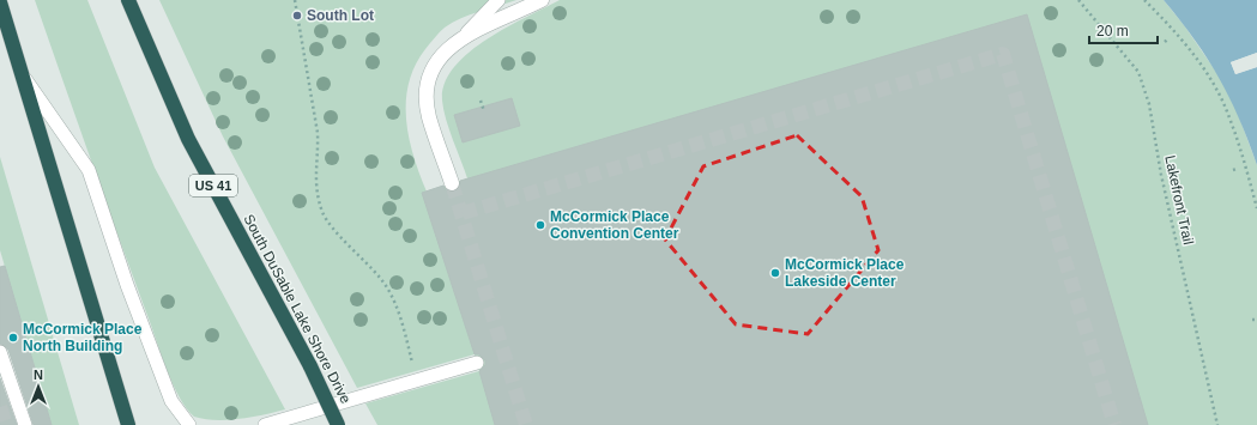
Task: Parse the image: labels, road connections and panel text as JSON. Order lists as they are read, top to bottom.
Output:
{
  "streets": {
    "highway": ["US 41", "South DuSable Lake Shore Drive"],
    "path": ["Lakefront Trail"]
  },
  "places": [
    "South Lot",
    "McCormick Place Convention Center",
    "McCormick Place Lakeside Center",
    "McCormick Place North Building"
  ],
  "scale_bar": "20 m",
  "north": "top"
}
